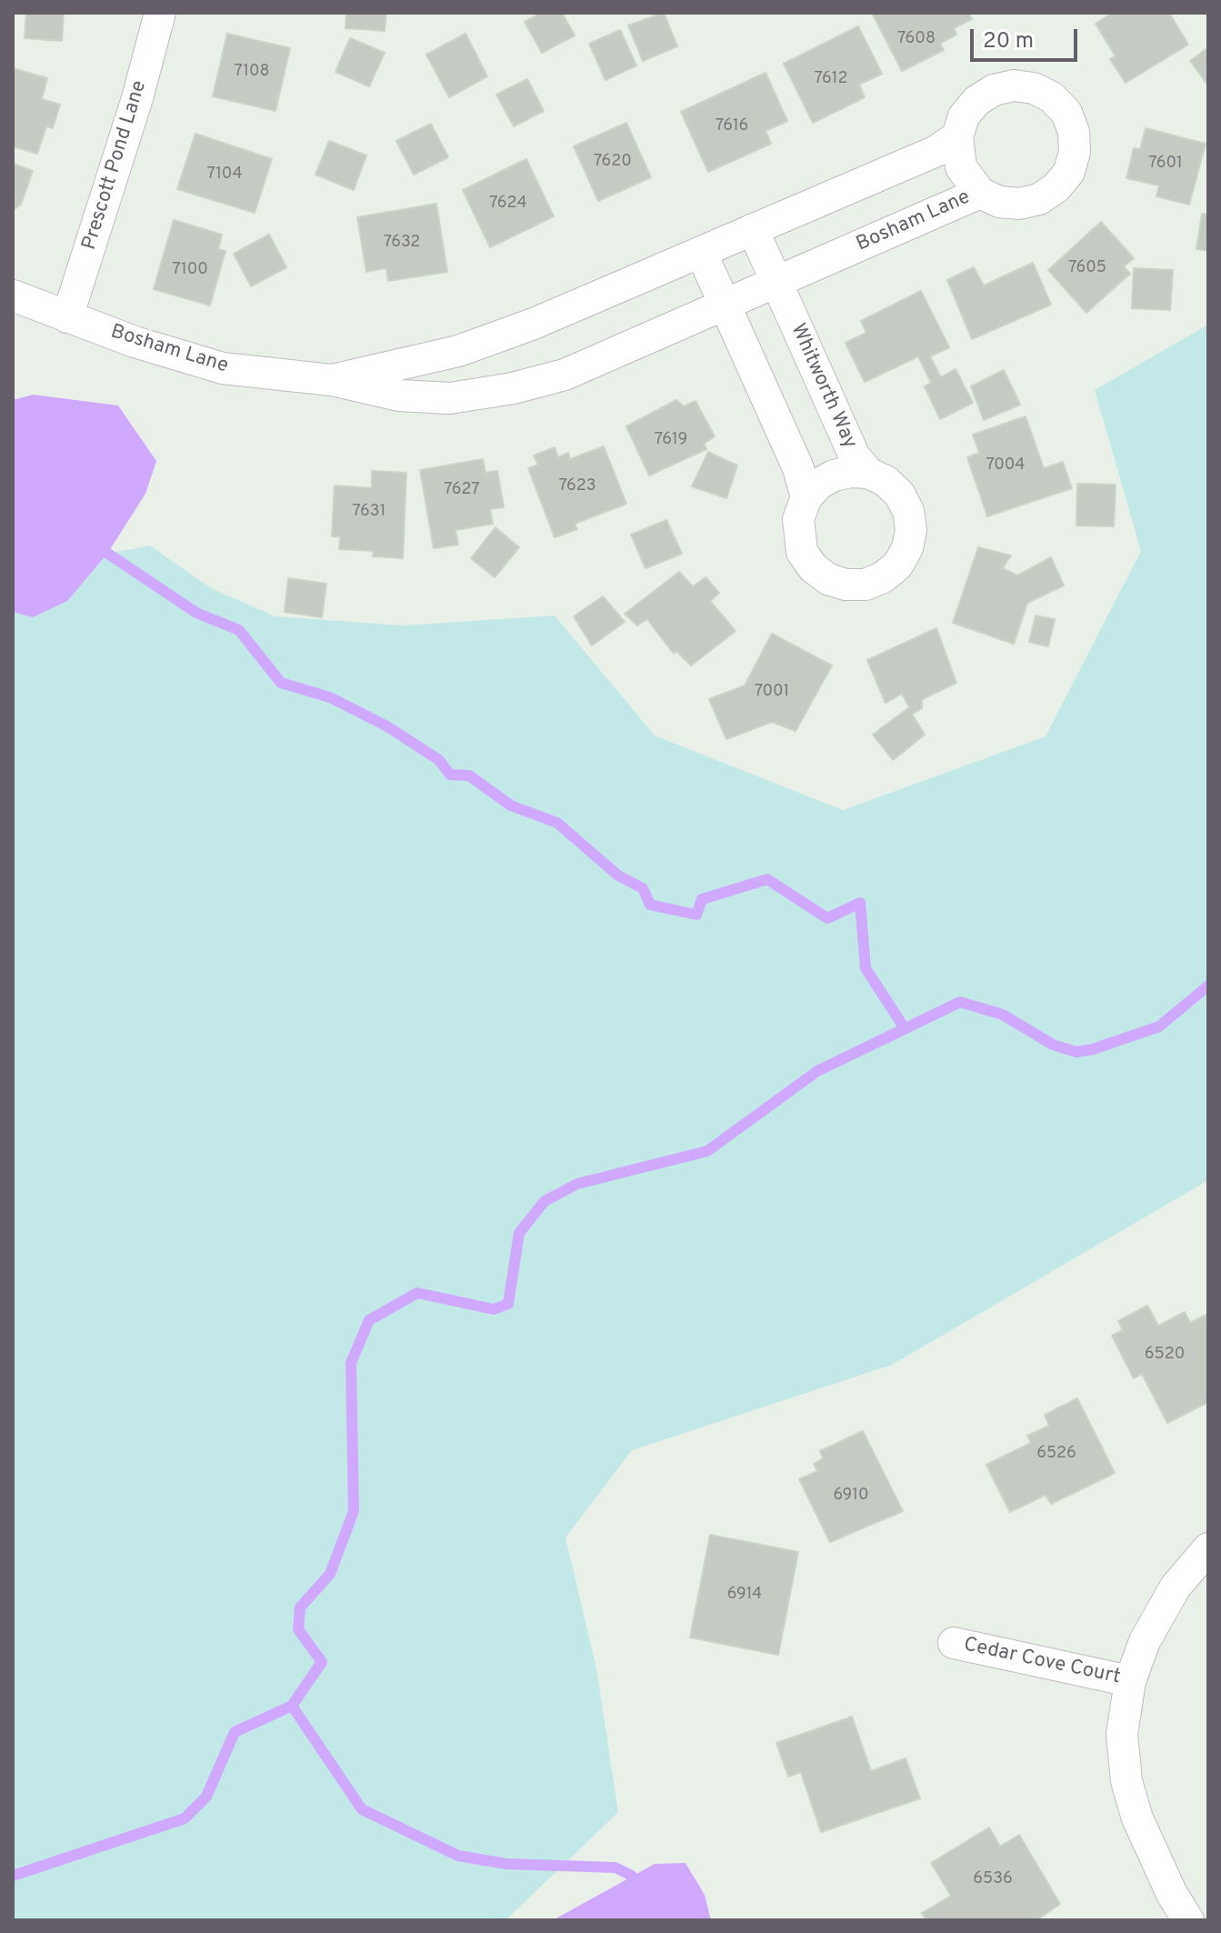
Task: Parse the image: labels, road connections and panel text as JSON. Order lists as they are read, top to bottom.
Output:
{
  "streets": {
    "street": [
      "Prescott Pond Lane",
      "Bosham Lane",
      "Whitworth Way",
      "Cedar Cove Court"
    ]
  },
  "crossings": [
    ["Prescott Pond Lane", "Bosham Lane"],
    ["Bosham Lane", "Whitworth Way"]
  ],
  "house_numbers": [
    "7608",
    "7108",
    "7612",
    "7616",
    "7620",
    "7601",
    "7104",
    "7624",
    "7632",
    "7605",
    "7100",
    "7619",
    "7004",
    "7623",
    "7627",
    "7631",
    "7001",
    "6520",
    "6526",
    "6910",
    "6914",
    "6536"
  ],
  "scale_bar": "20 m"
}
